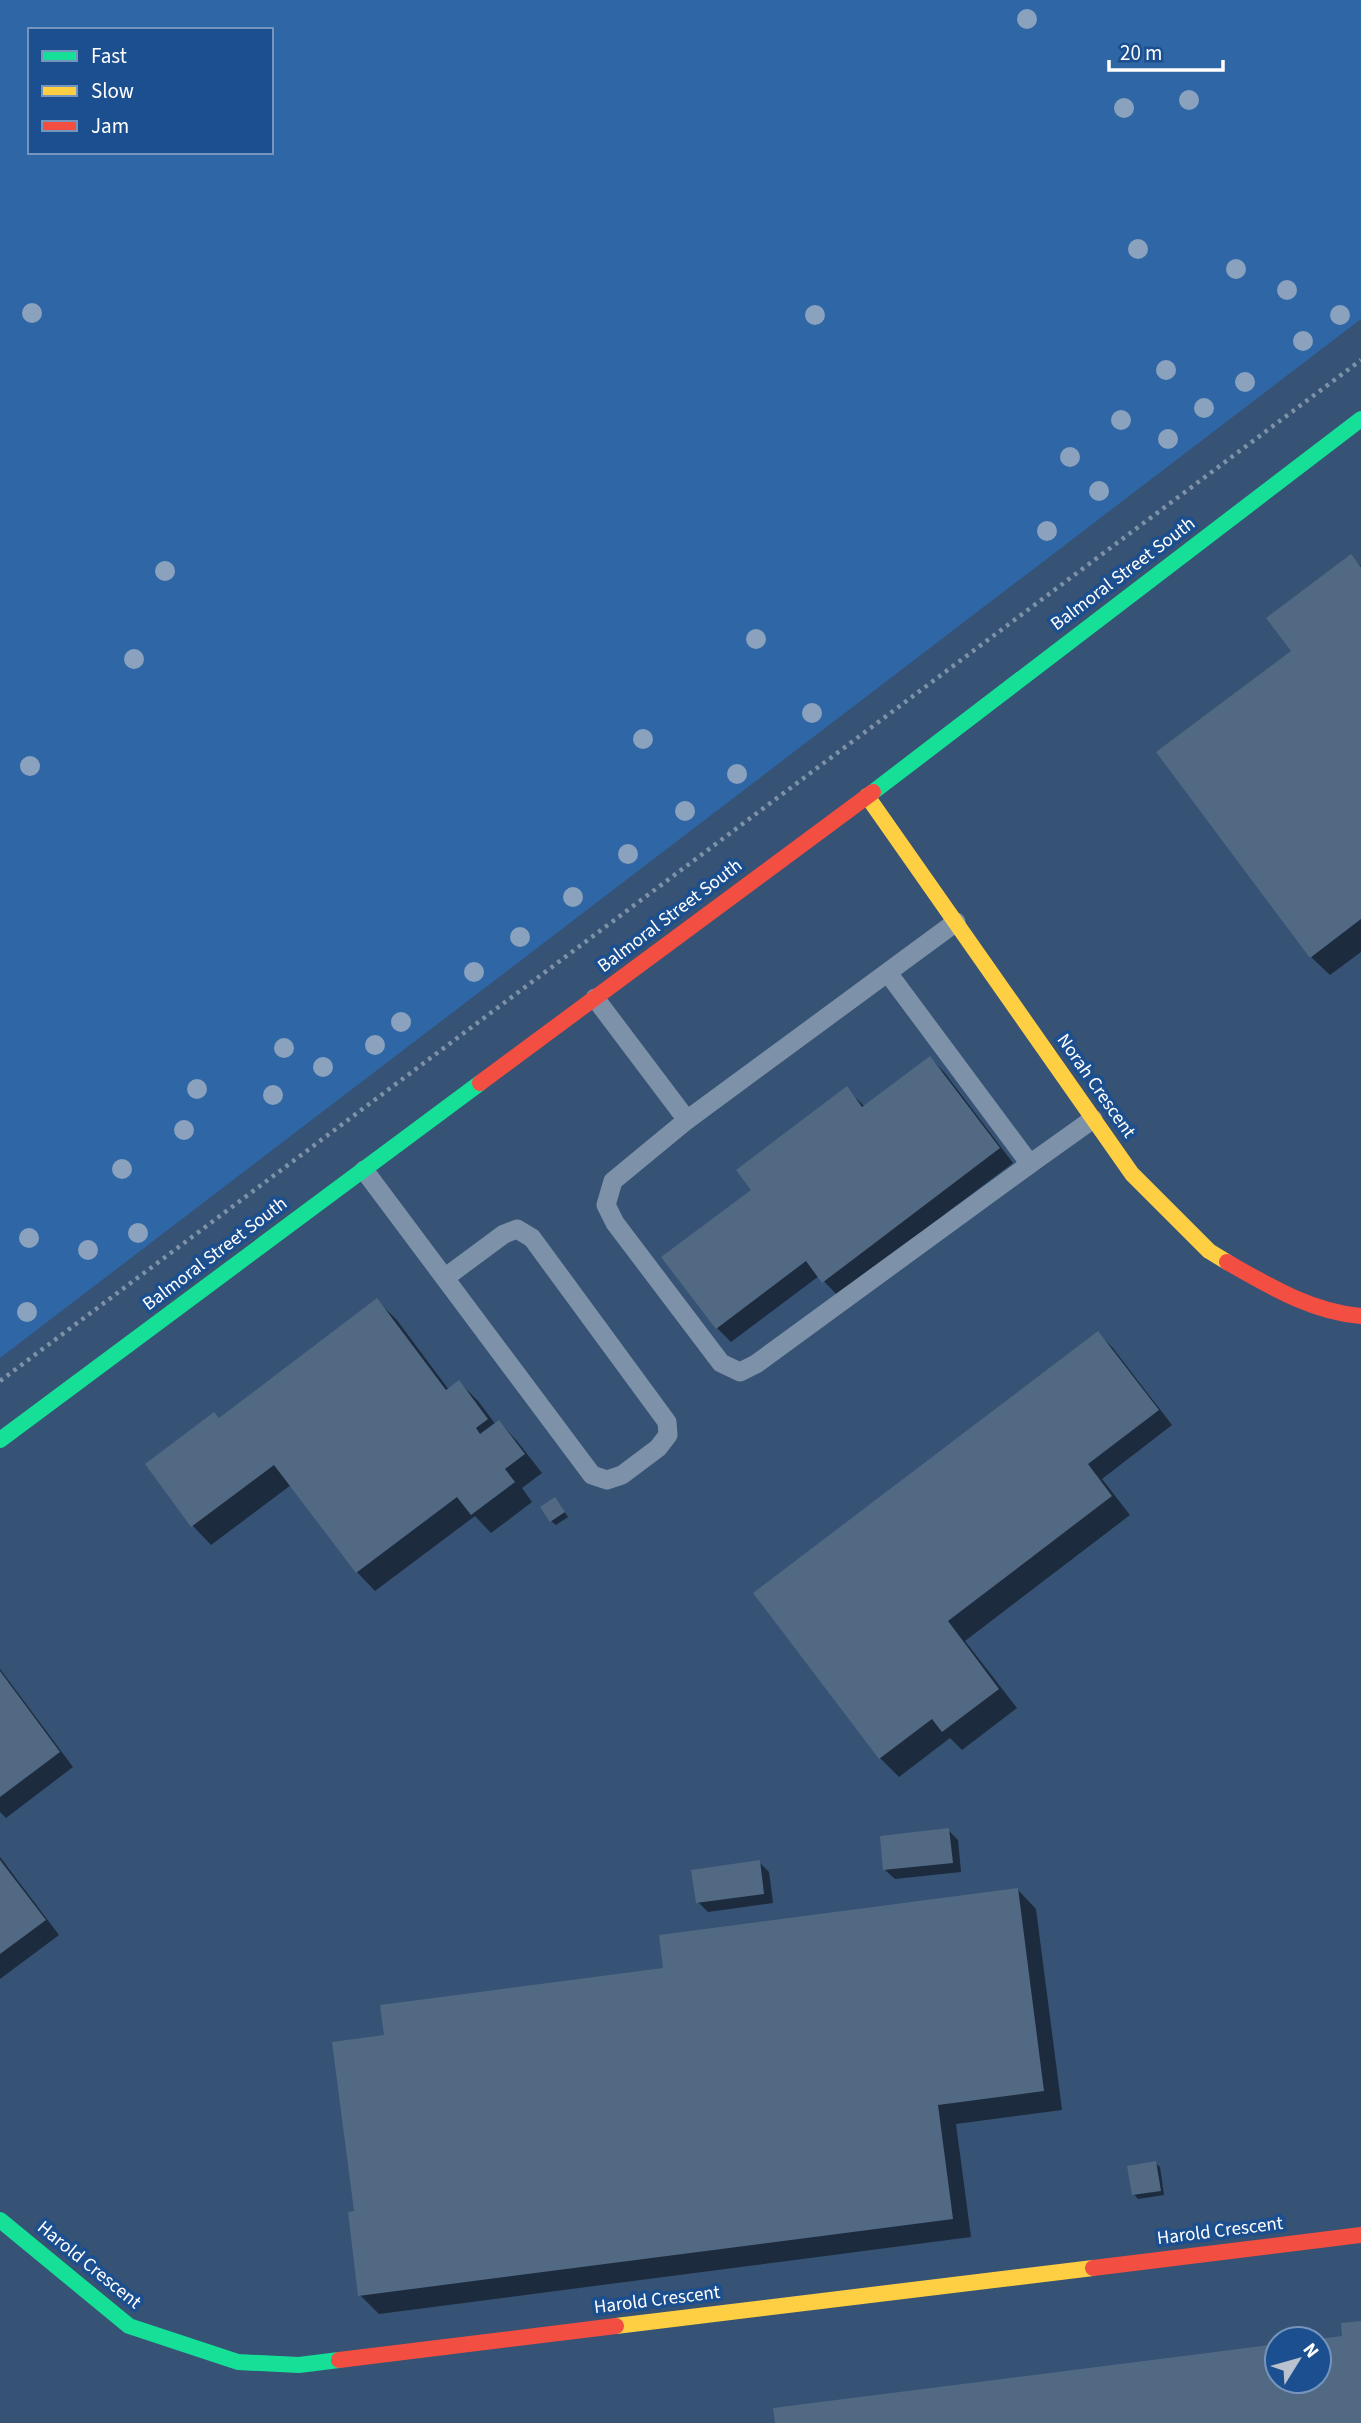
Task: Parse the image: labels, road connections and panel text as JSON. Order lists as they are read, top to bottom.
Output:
{
  "streets": {
    "street": ["Balmoral Street South", "Norah Crescent", "Harold Crescent"]
  },
  "crossings": [
    ["Balmoral Street South", "Norah Crescent"]
  ],
  "legend": ["Fast", "Slow", "Jam"],
  "scale_bar": "20 m",
  "north": "top right"
}
